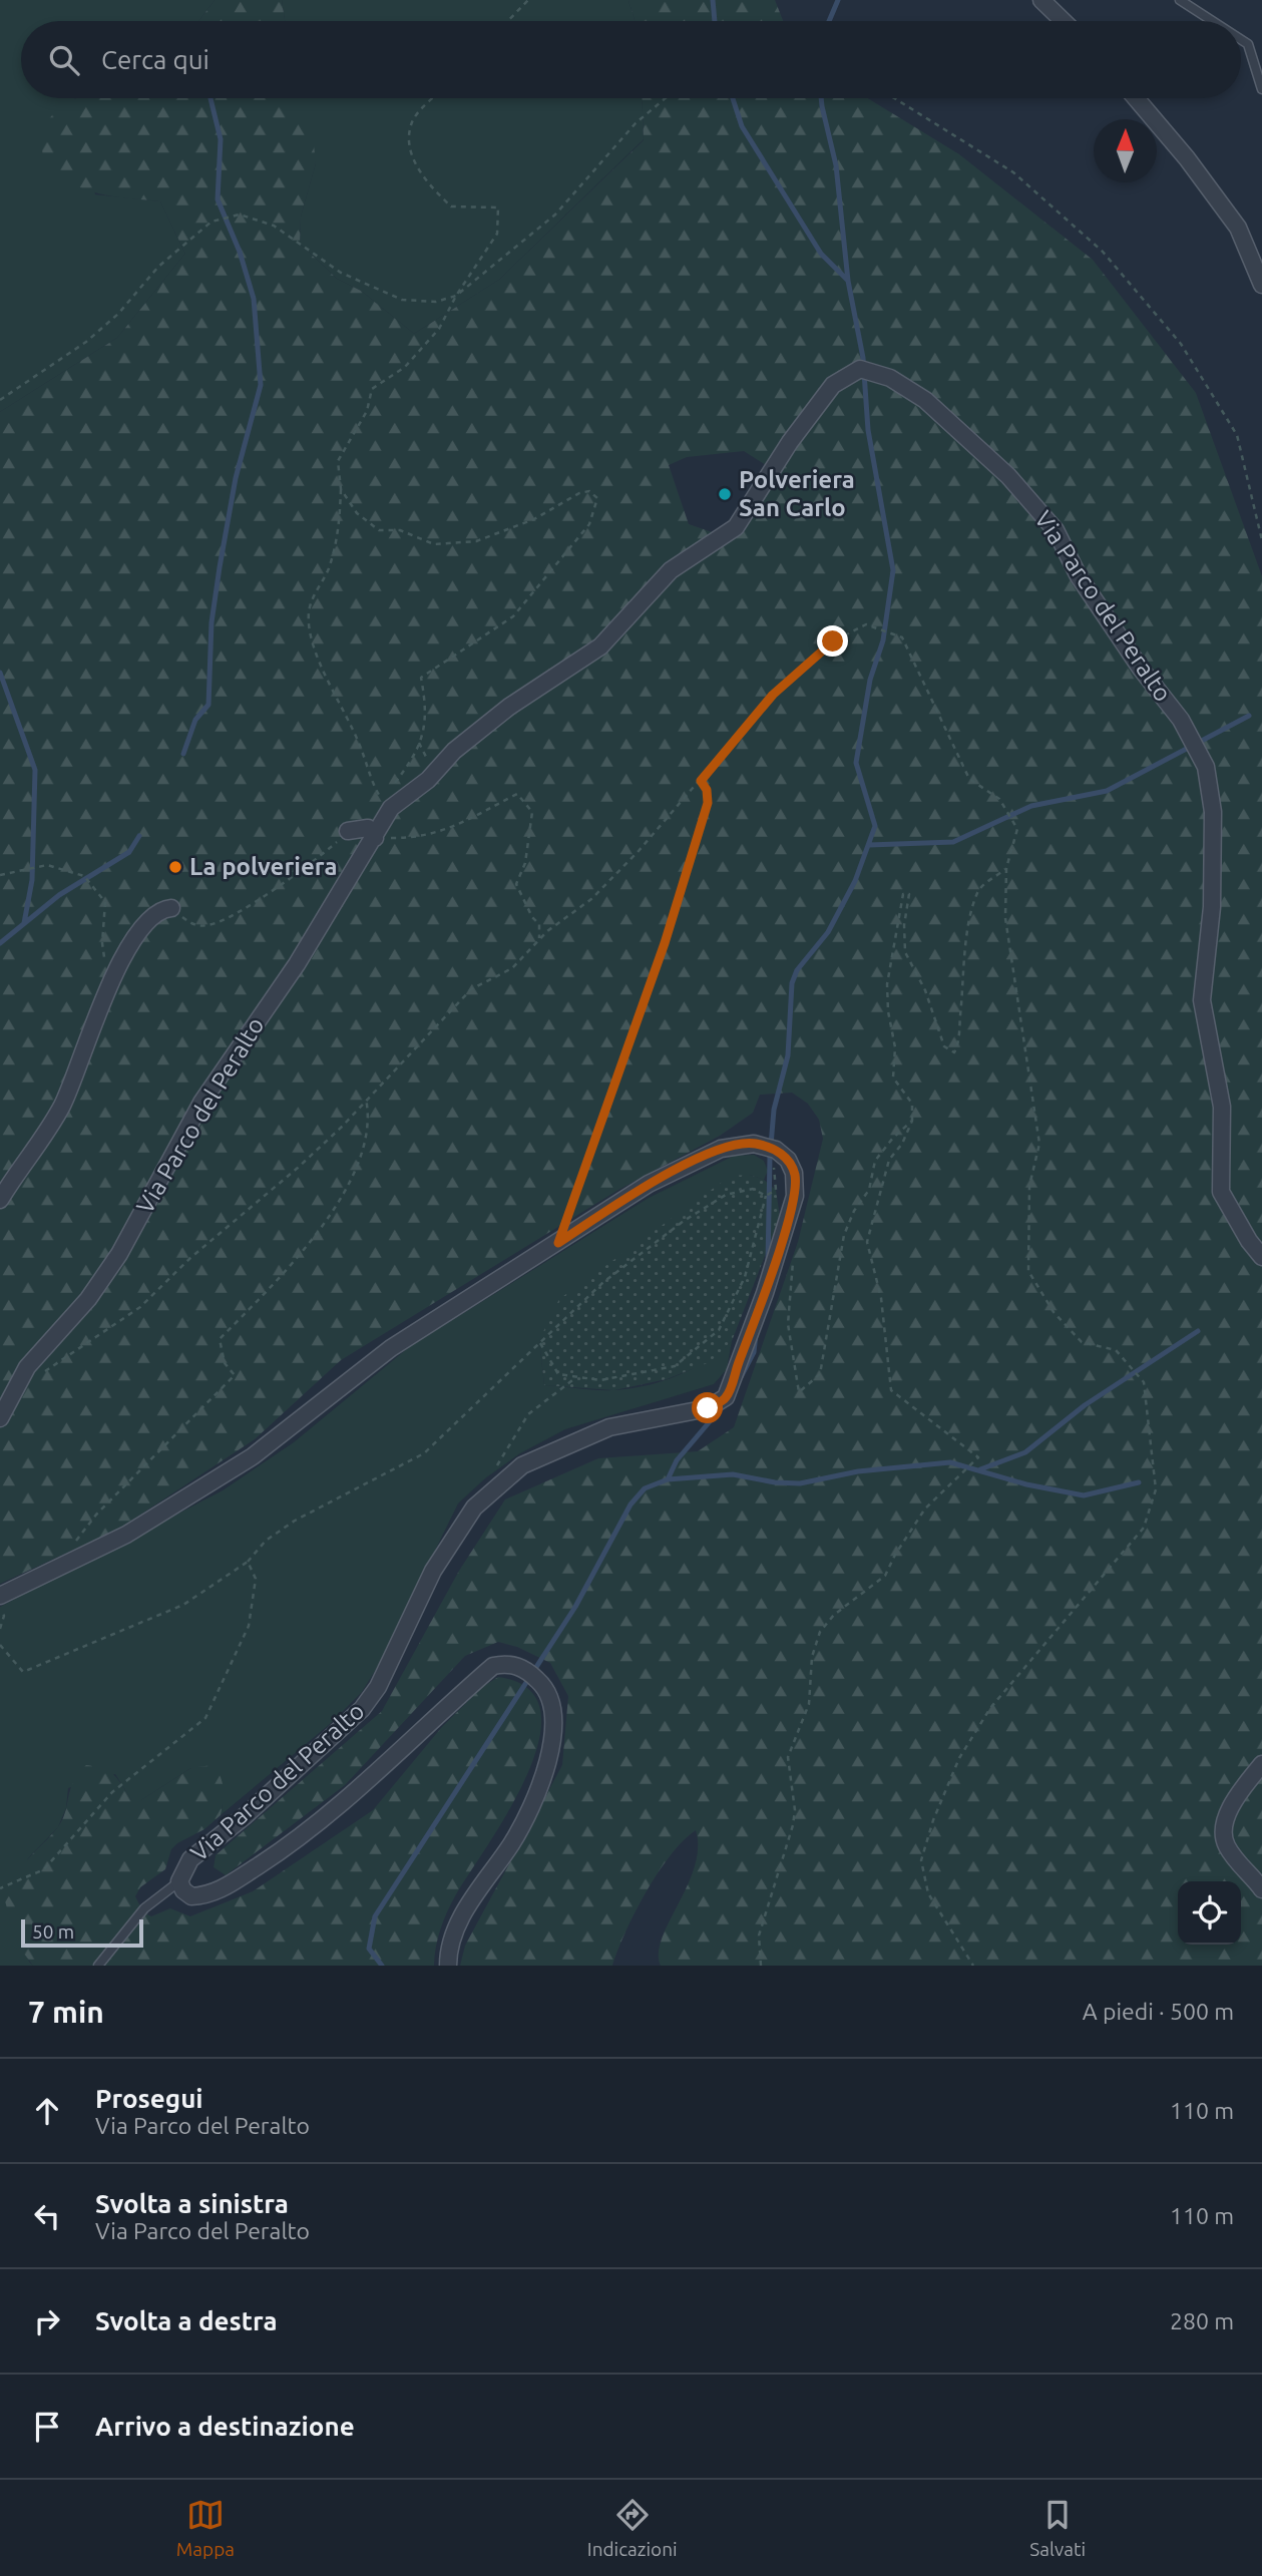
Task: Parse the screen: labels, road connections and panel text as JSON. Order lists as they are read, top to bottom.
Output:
{
  "streets": {
    "street": ["Via Parco del Peralto"]
  },
  "places": ["Polveriera San Carlo", "La polveriera"],
  "scale_bar": "50 m",
  "north": "top",
  "page": {
    "search": "Cerca qui",
    "scale": "50 m",
    "heading": ["7 min", "A piedi · 500 m"],
    "list": [
      ["Prosegui", "Via Parco del Peralto", "110 m"],
      ["Svolta a sinistra", "Via Parco del Peralto", "110 m"],
      ["Svolta a destra", "280 m"],
      "Arrivo a destinazione"
    ],
    "nav": ["Mappa", "Indicazioni", "Salvati"]
  }
}
